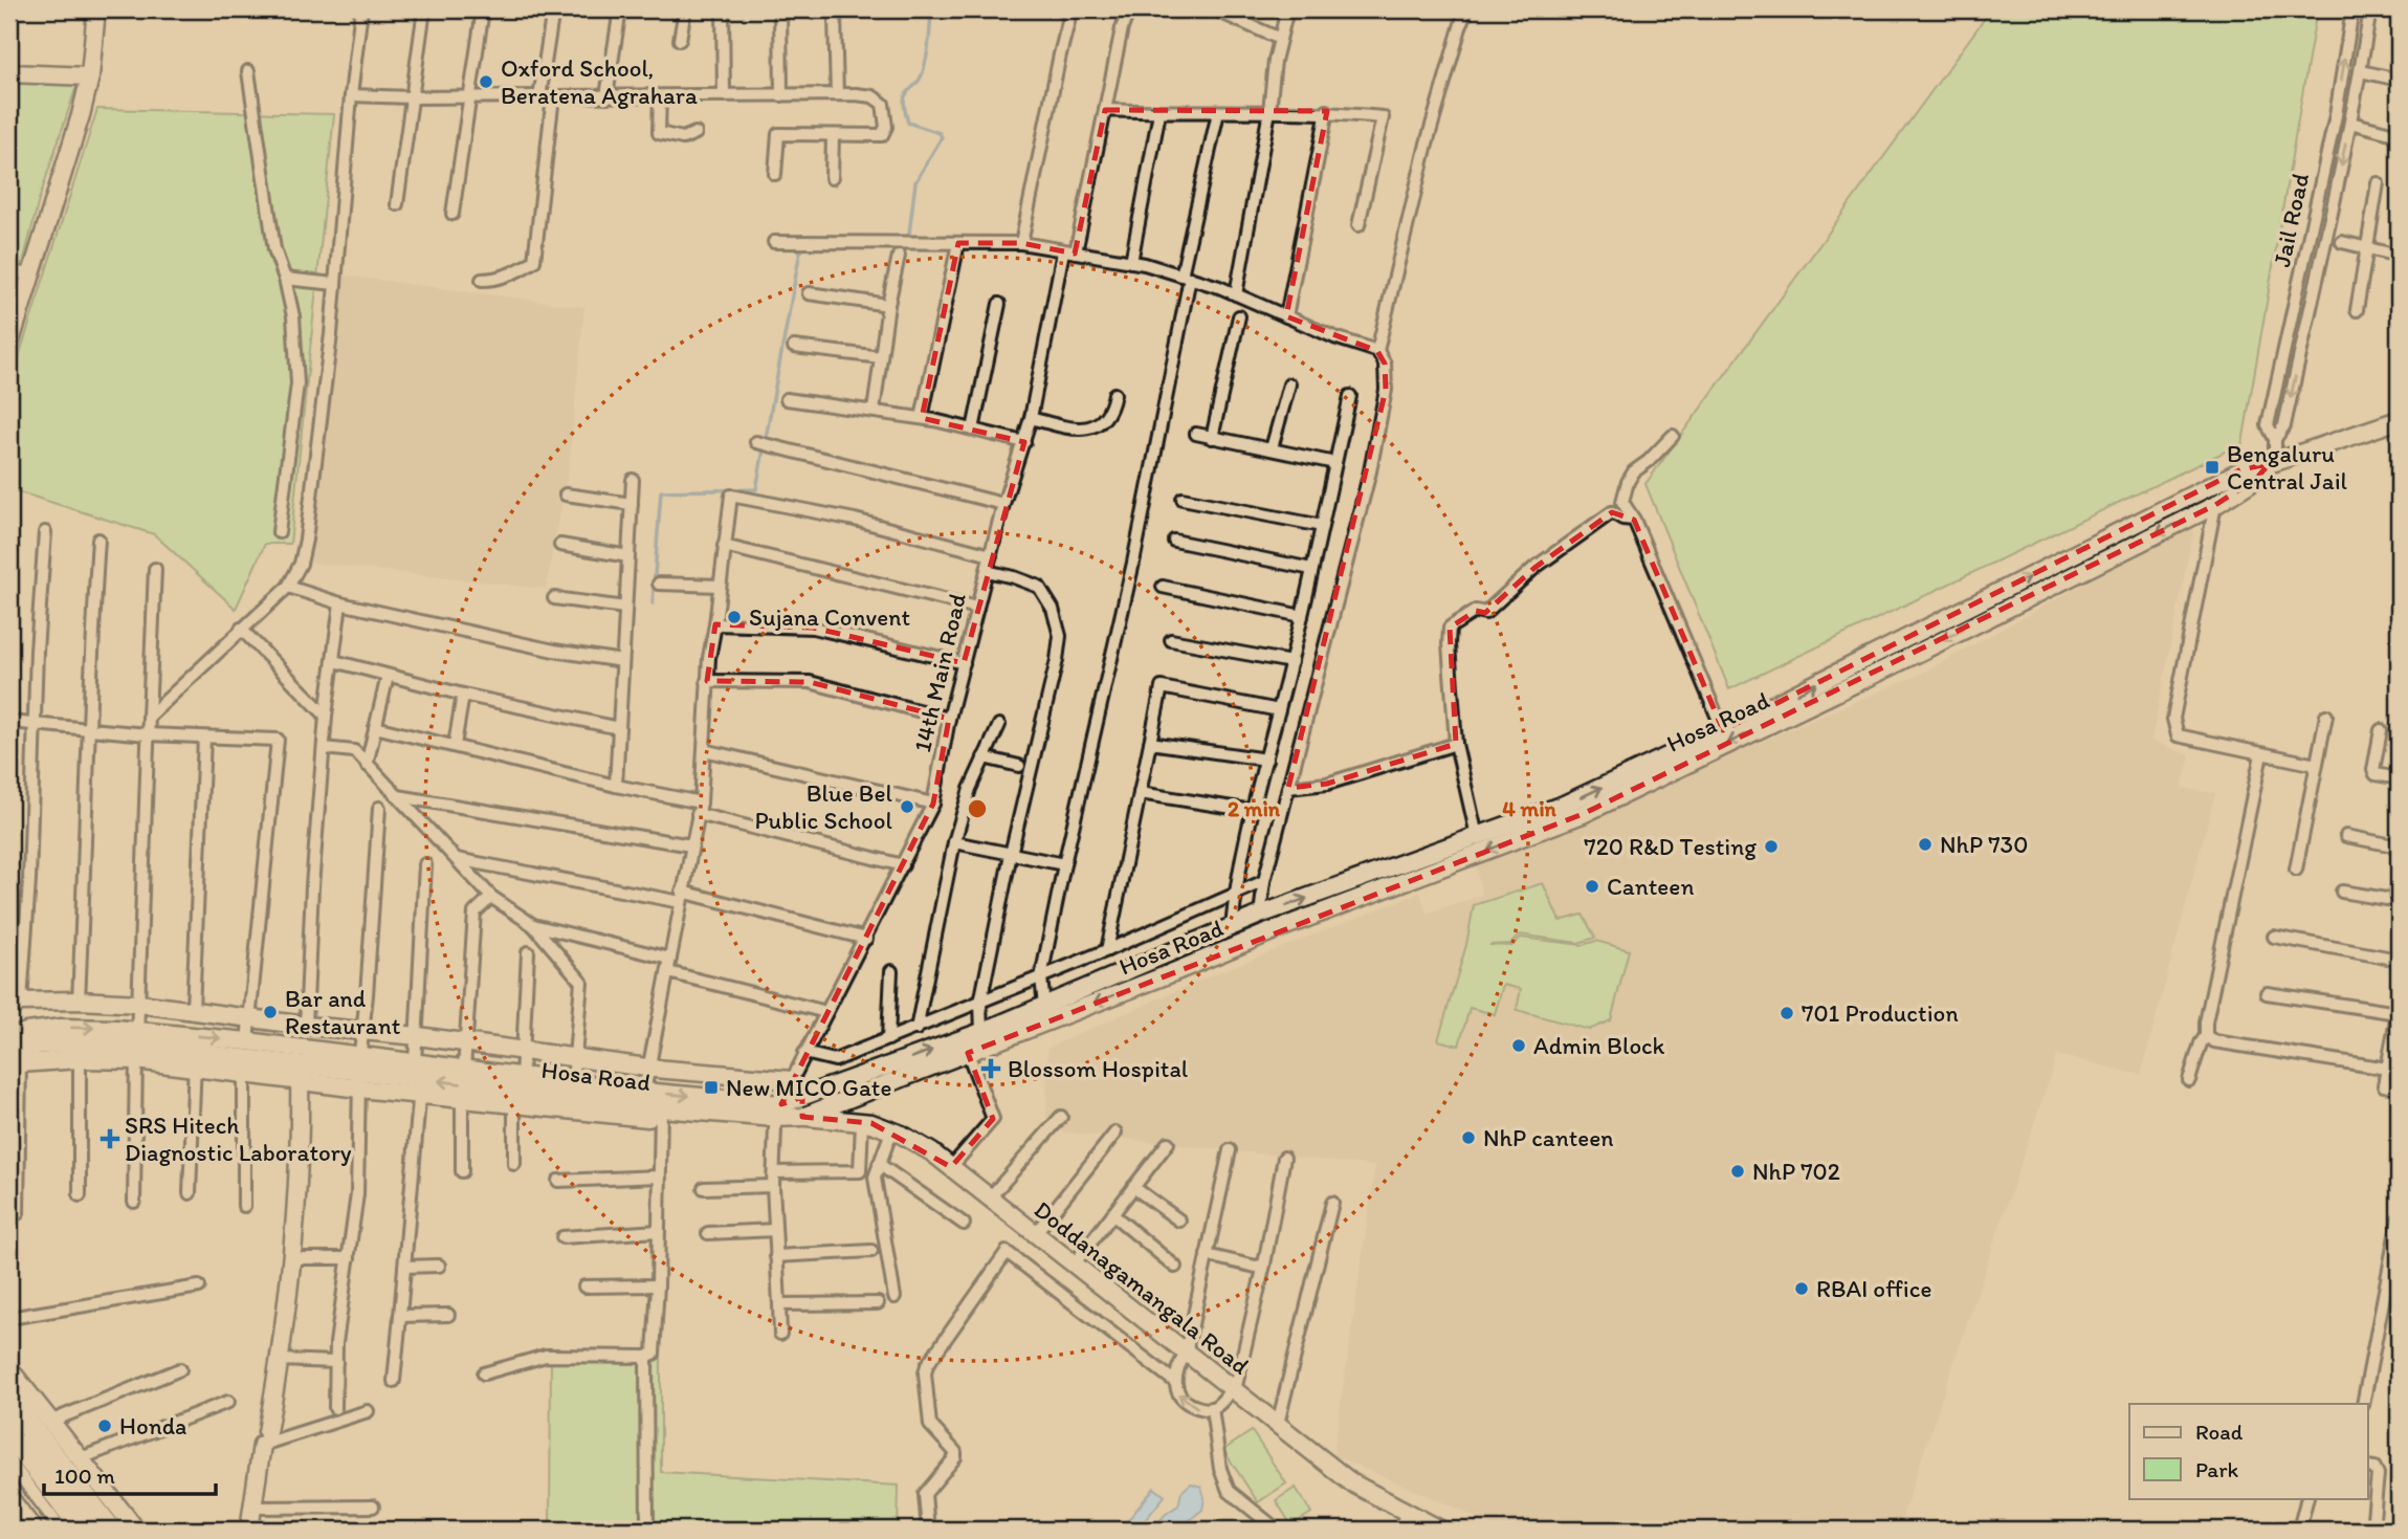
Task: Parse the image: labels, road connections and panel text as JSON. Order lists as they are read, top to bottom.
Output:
{
  "streets": {
    "main road": ["Hosa Road", "Doddanagamangala Road"],
    "street": ["Jail Road", "14th Main Road"]
  },
  "crossings": [
    ["Jail Road", "Hosa Road"],
    ["Hosa Road", "Doddanagamangala Road"]
  ],
  "places": {
    "other": [
      "Oxford School, Beratena Agrahara",
      "Sujana Convent",
      "Blue Bel Public School",
      "NhP 730",
      "720 R&D Testing",
      "Canteen",
      "Bar and Restaurant",
      "701 Production",
      "Admin Block",
      "NhP canteen",
      "NhP 702",
      "RBAI office",
      "Honda"
    ],
    "transit": ["Bengaluru Central Jail", "New MICO Gate"],
    "health": ["Blossom Hospital", "SRS Hitech Diagnostic Laboratory"]
  },
  "legend": ["Road", "Park"],
  "scale_bar": "100 m",
  "rings": ["2 min", "4 min"]
}
